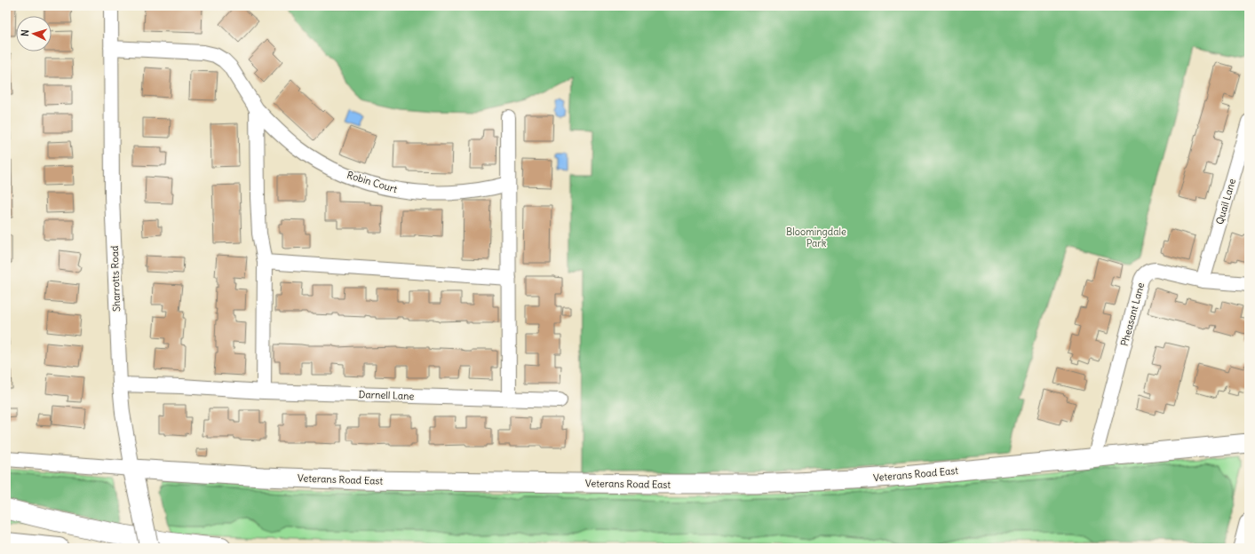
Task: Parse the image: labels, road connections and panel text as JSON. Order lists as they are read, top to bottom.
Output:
{
  "streets": {
    "street": [
      "Robin Court",
      "Quail Lane",
      "Sharrotts Road",
      "Pheasant Lane",
      "Darnell Lane",
      "Veterans Road East"
    ]
  },
  "crossings": [
    ["Robin Court", "Sharrotts Road"],
    ["Quail Lane", "Pheasant Lane"],
    ["Sharrotts Road", "Darnell Lane"],
    ["Sharrotts Road", "Veterans Road East"],
    ["Pheasant Lane", "Veterans Road East"]
  ],
  "parks": ["Bloomingdale Park"],
  "north": "left"
}
